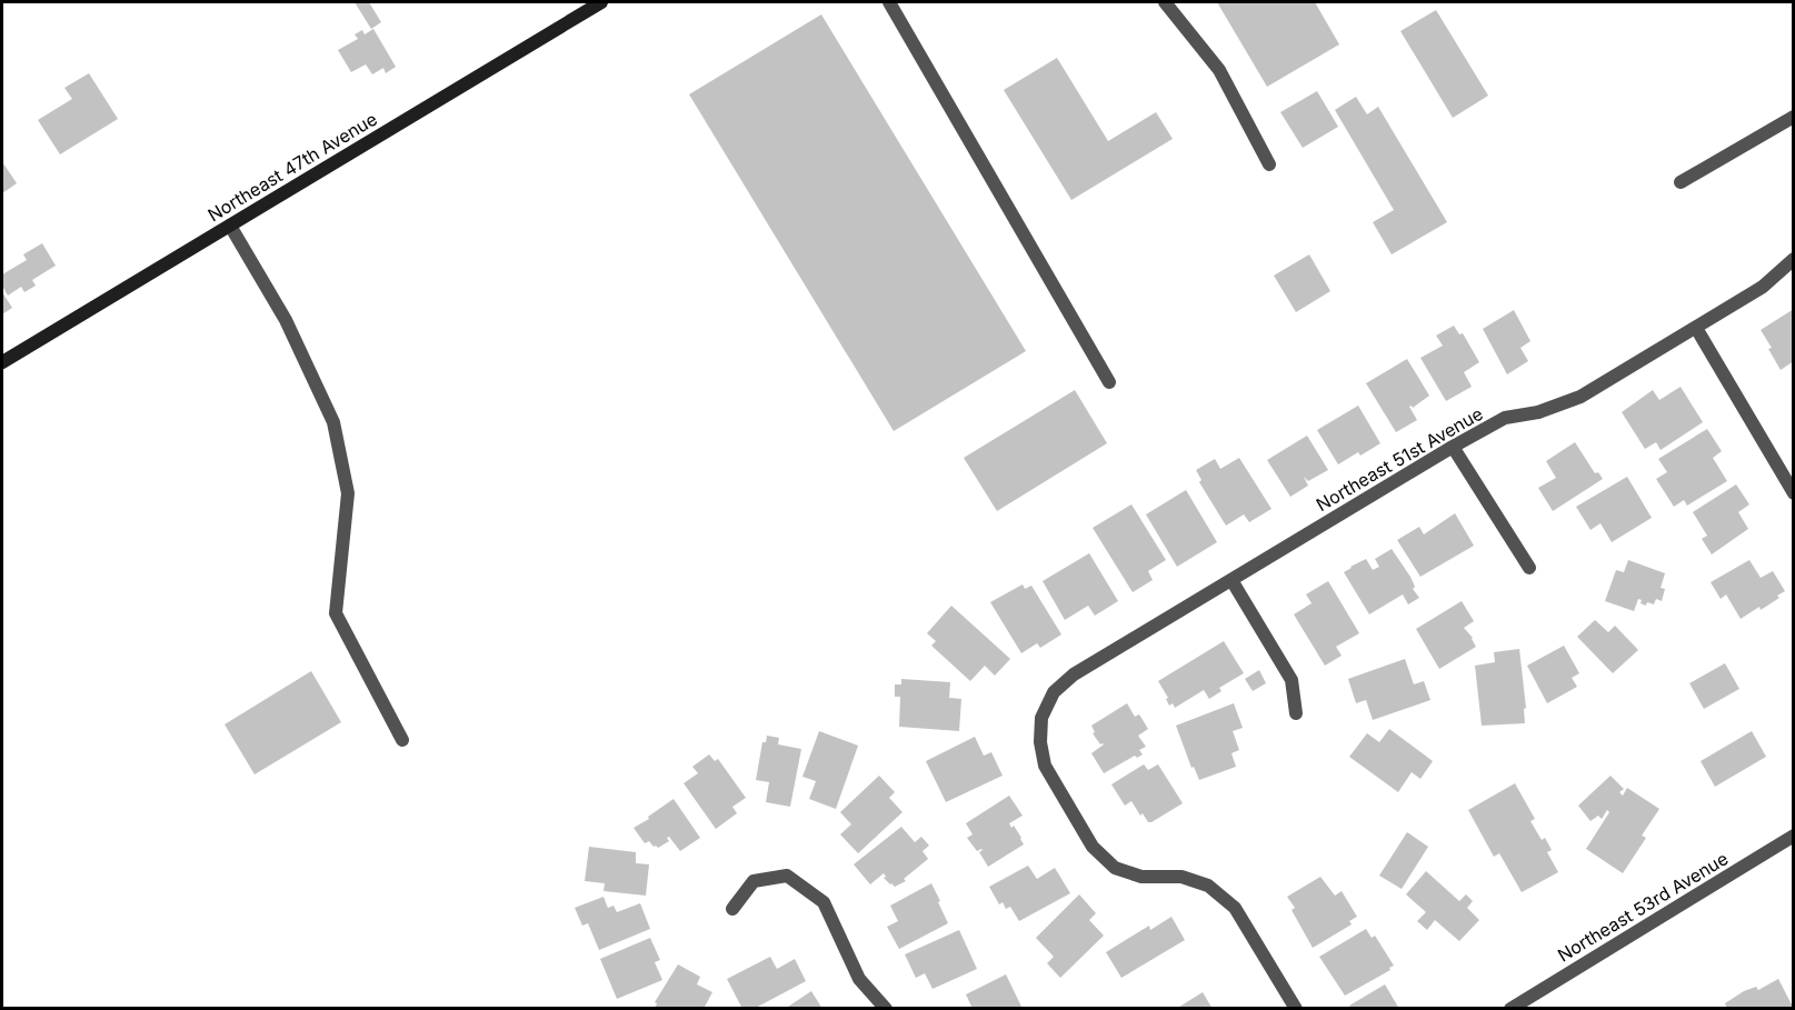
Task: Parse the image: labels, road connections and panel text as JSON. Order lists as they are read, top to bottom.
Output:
{
  "streets": {
    "street": ["Northeast 47th Avenue", "Northeast 51st Avenue", "Northeast 53rd Avenue"]
  }
}
